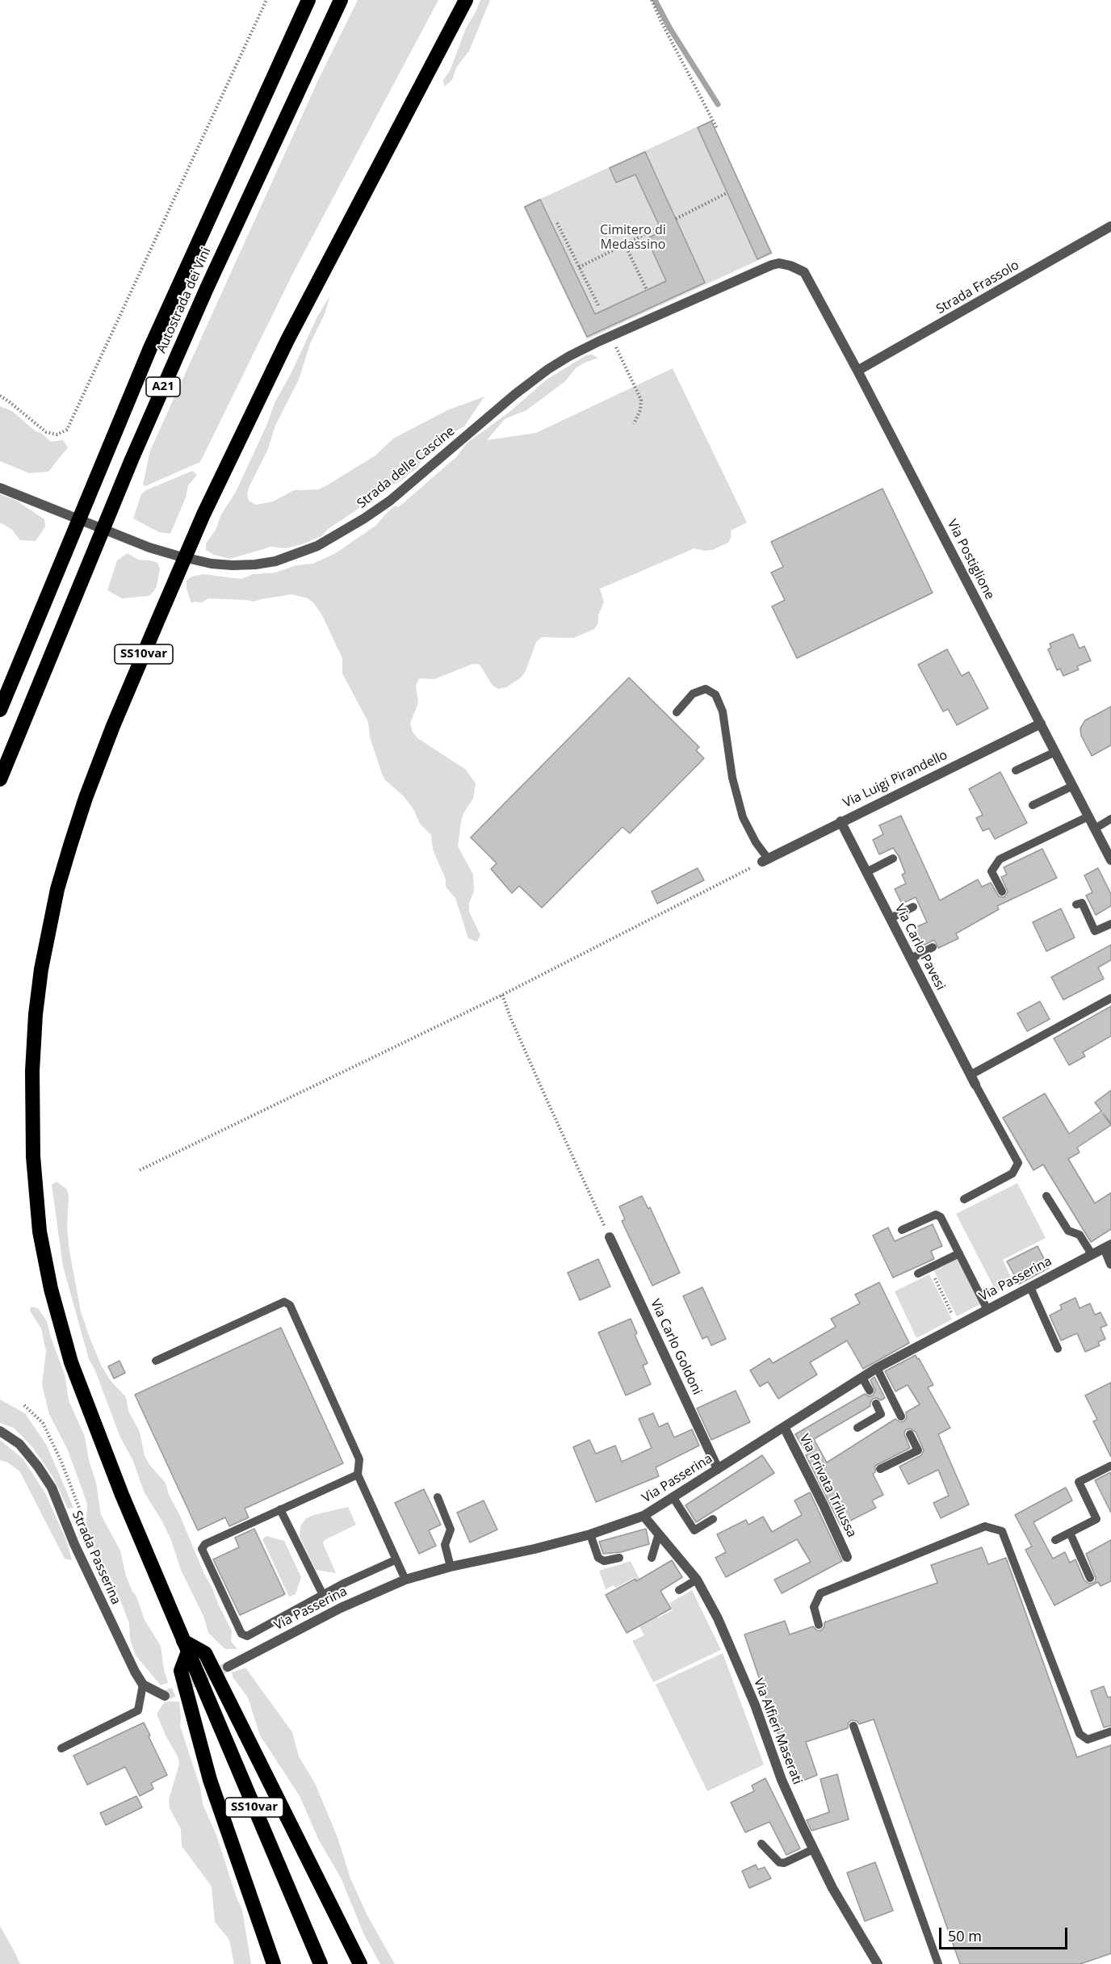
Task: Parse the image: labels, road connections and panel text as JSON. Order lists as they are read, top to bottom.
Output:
{
  "streets": {
    "highway": ["Autostrada dei Vini", "A21", "SS10var"],
    "street": [
      "Strada Frassolo",
      "Strada delle Cascine",
      "Via Postiglione",
      "Via Luigi Pirandello",
      "Via Carlo Pavesi",
      "Via Passerina",
      "Via Carlo Goldoni",
      "Via Privata Trilussa",
      "Strada Passerina",
      "Via Alfieri Maserati"
    ]
  },
  "crossings": [
    ["Strada Frassolo", "Via Postiglione"],
    ["Strada delle Cascine", "Via Postiglione"],
    ["Via Postiglione", "Via Luigi Pirandello"],
    ["Via Luigi Pirandello", "Via Carlo Pavesi"],
    ["Via Passerina", "Via Carlo Goldoni"],
    ["Via Passerina", "Via Privata Trilussa"],
    ["Via Passerina", "Via Alfieri Maserati"]
  ],
  "parks": ["Cimitero di Medassino"],
  "scale_bar": "50 m"
}
